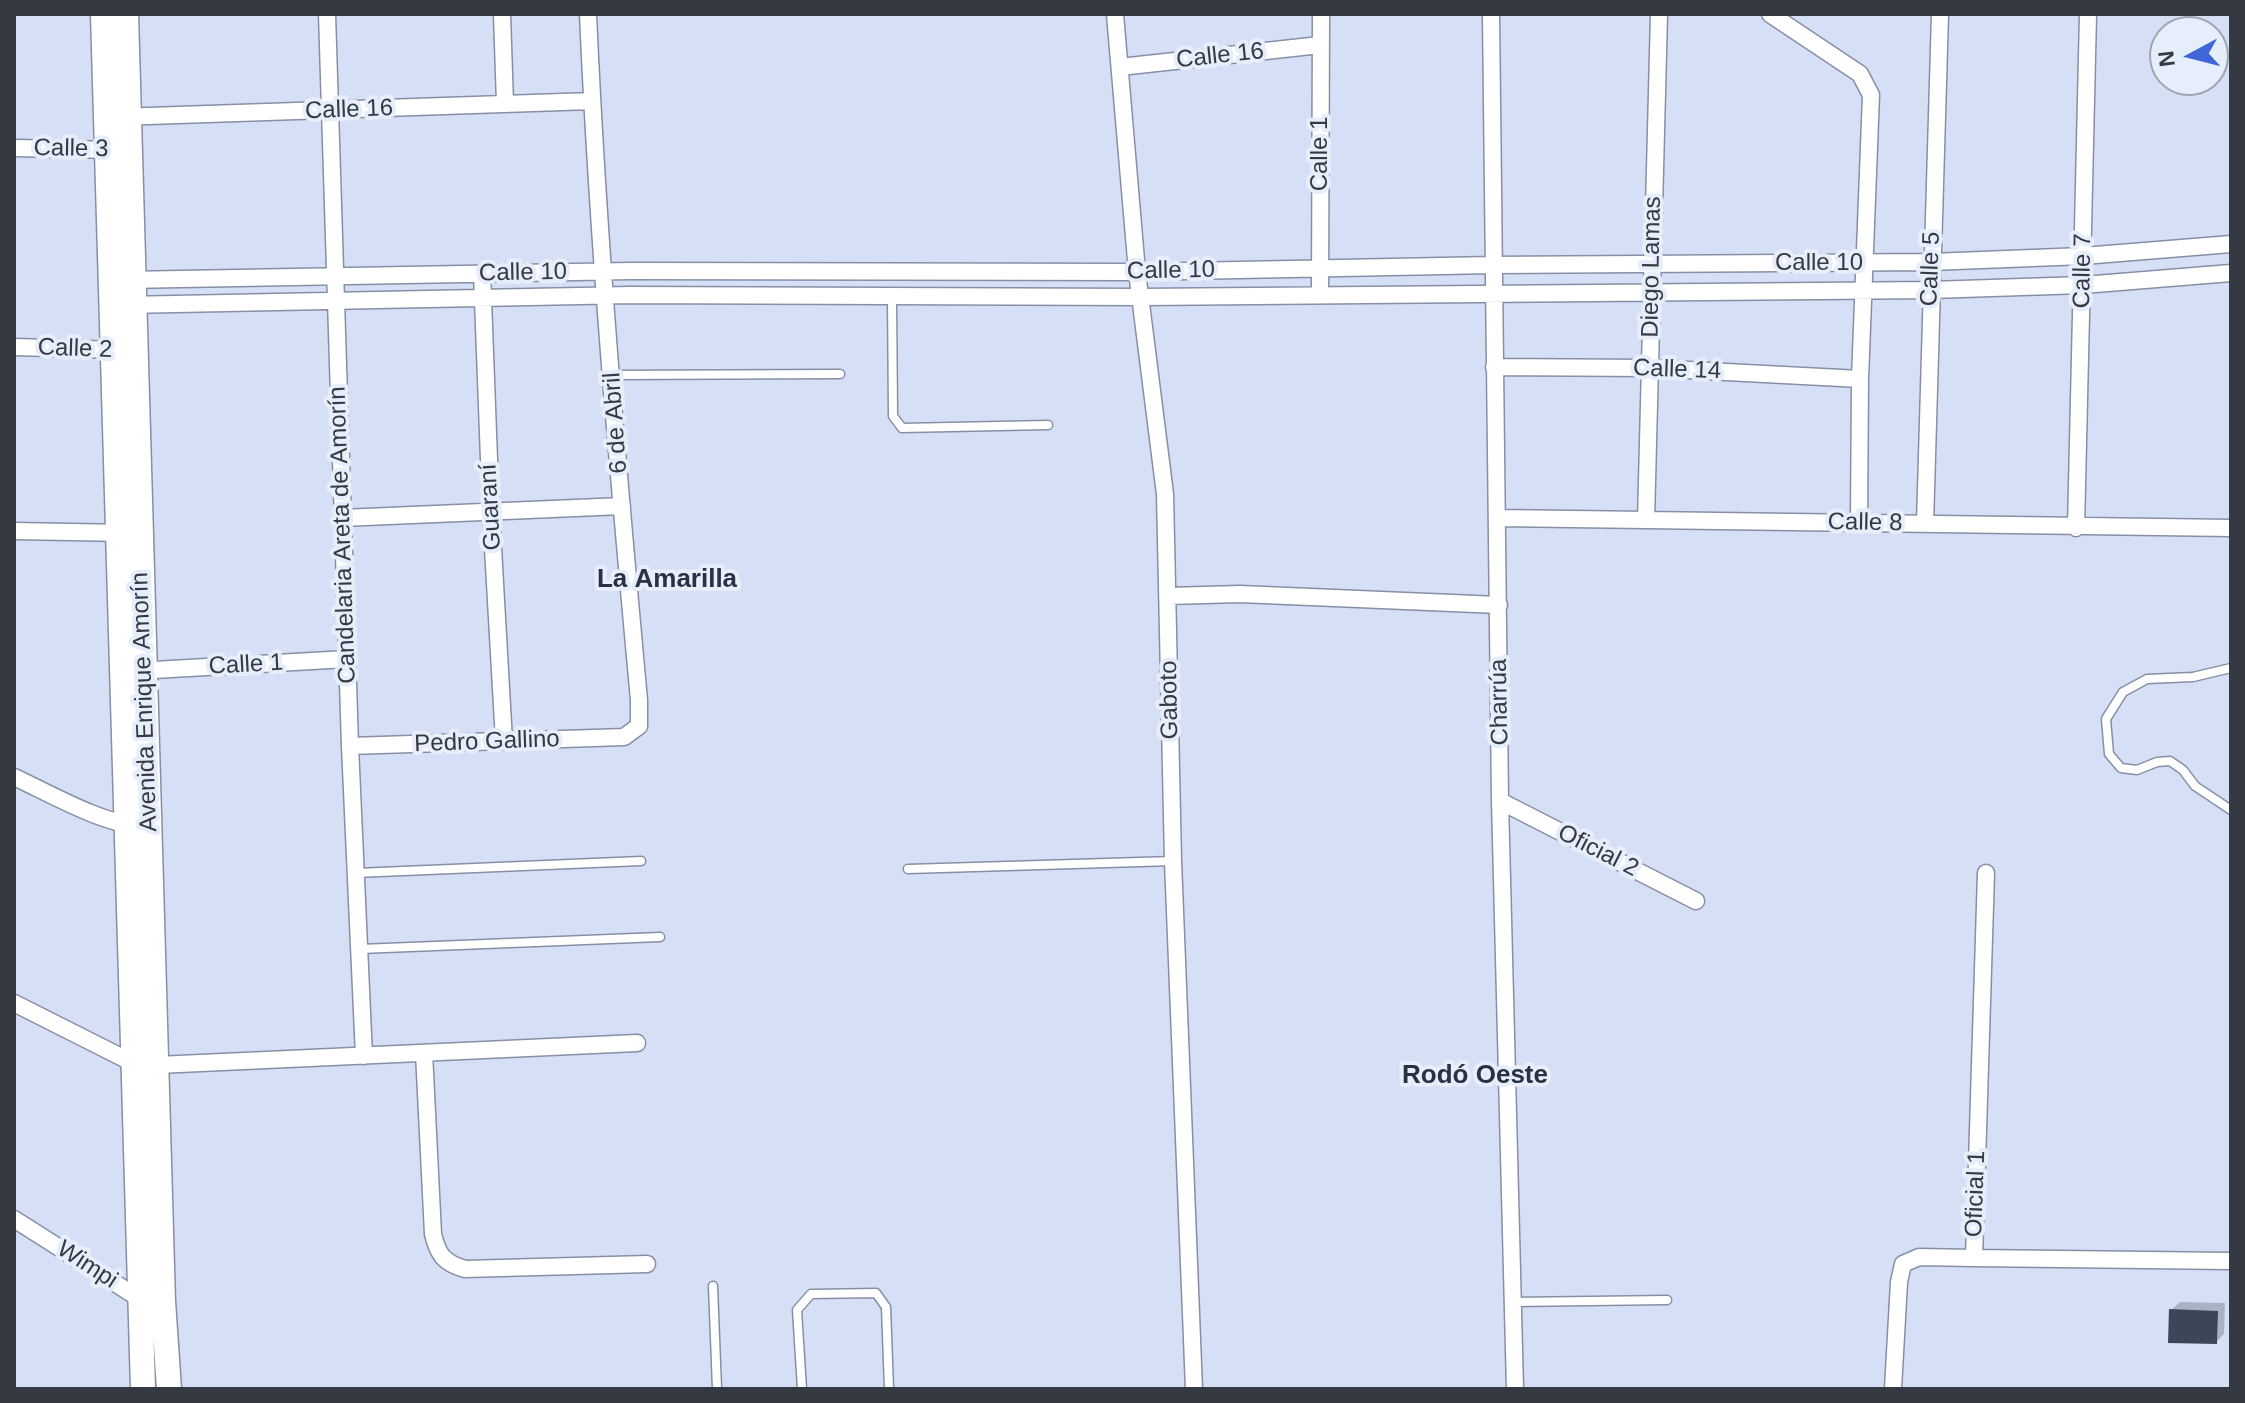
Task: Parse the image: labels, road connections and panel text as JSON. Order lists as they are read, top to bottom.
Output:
{
  "streets": {
    "street": [
      "Calle 16",
      "Calle 3",
      "Calle 1",
      "Calle 10",
      "Diego Lamas",
      "Calle 5",
      "Calle 7",
      "Calle 2",
      "Calle 14",
      "6 de Abril",
      "Guaraní",
      "Calle 8",
      "Candelaria Areta de Amorín",
      "Gaboto",
      "Avenida Enrique Amorín",
      "Charrúa",
      "Pedro Gallino",
      "Oficial 2",
      "Oficial 1",
      "Wimpi"
    ]
  },
  "crossings": [
    ["Calle 16", "Calle 1"],
    ["Calle 16", "6 de Abril"],
    ["Calle 16", "Candelaria Areta de Amorín"],
    ["Calle 16", "Gaboto"],
    ["Calle 16", "Avenida Enrique Amorín"],
    ["Calle 3", "Avenida Enrique Amorín"],
    ["Calle 1", "Calle 10"],
    ["Calle 1", "Candelaria Areta de Amorín"],
    ["Calle 1", "Avenida Enrique Amorín"],
    ["Calle 10", "Diego Lamas"],
    ["Calle 10", "Calle 5"],
    ["Calle 10", "Calle 7"],
    ["Calle 10", "6 de Abril"],
    ["Calle 10", "Guaraní"],
    ["Calle 10", "Candelaria Areta de Amorín"],
    ["Calle 10", "Gaboto"],
    ["Calle 10", "Avenida Enrique Amorín"],
    ["Calle 10", "Charrúa"],
    ["Diego Lamas", "Calle 14"],
    ["Diego Lamas", "Calle 8"],
    ["Calle 5", "Calle 8"],
    ["Calle 7", "Calle 8"],
    ["Calle 2", "Avenida Enrique Amorín"],
    ["Calle 14", "Charrúa"],
    ["6 de Abril", "Pedro Gallino"],
    ["Guaraní", "Pedro Gallino"],
    ["Calle 8", "Charrúa"],
    ["Candelaria Areta de Amorín", "Pedro Gallino"],
    ["Avenida Enrique Amorín", "Wimpi"],
    ["Charrúa", "Oficial 2"]
  ],
  "districts": ["La Amarilla", "Rodó Oeste"],
  "north": "left"
}
